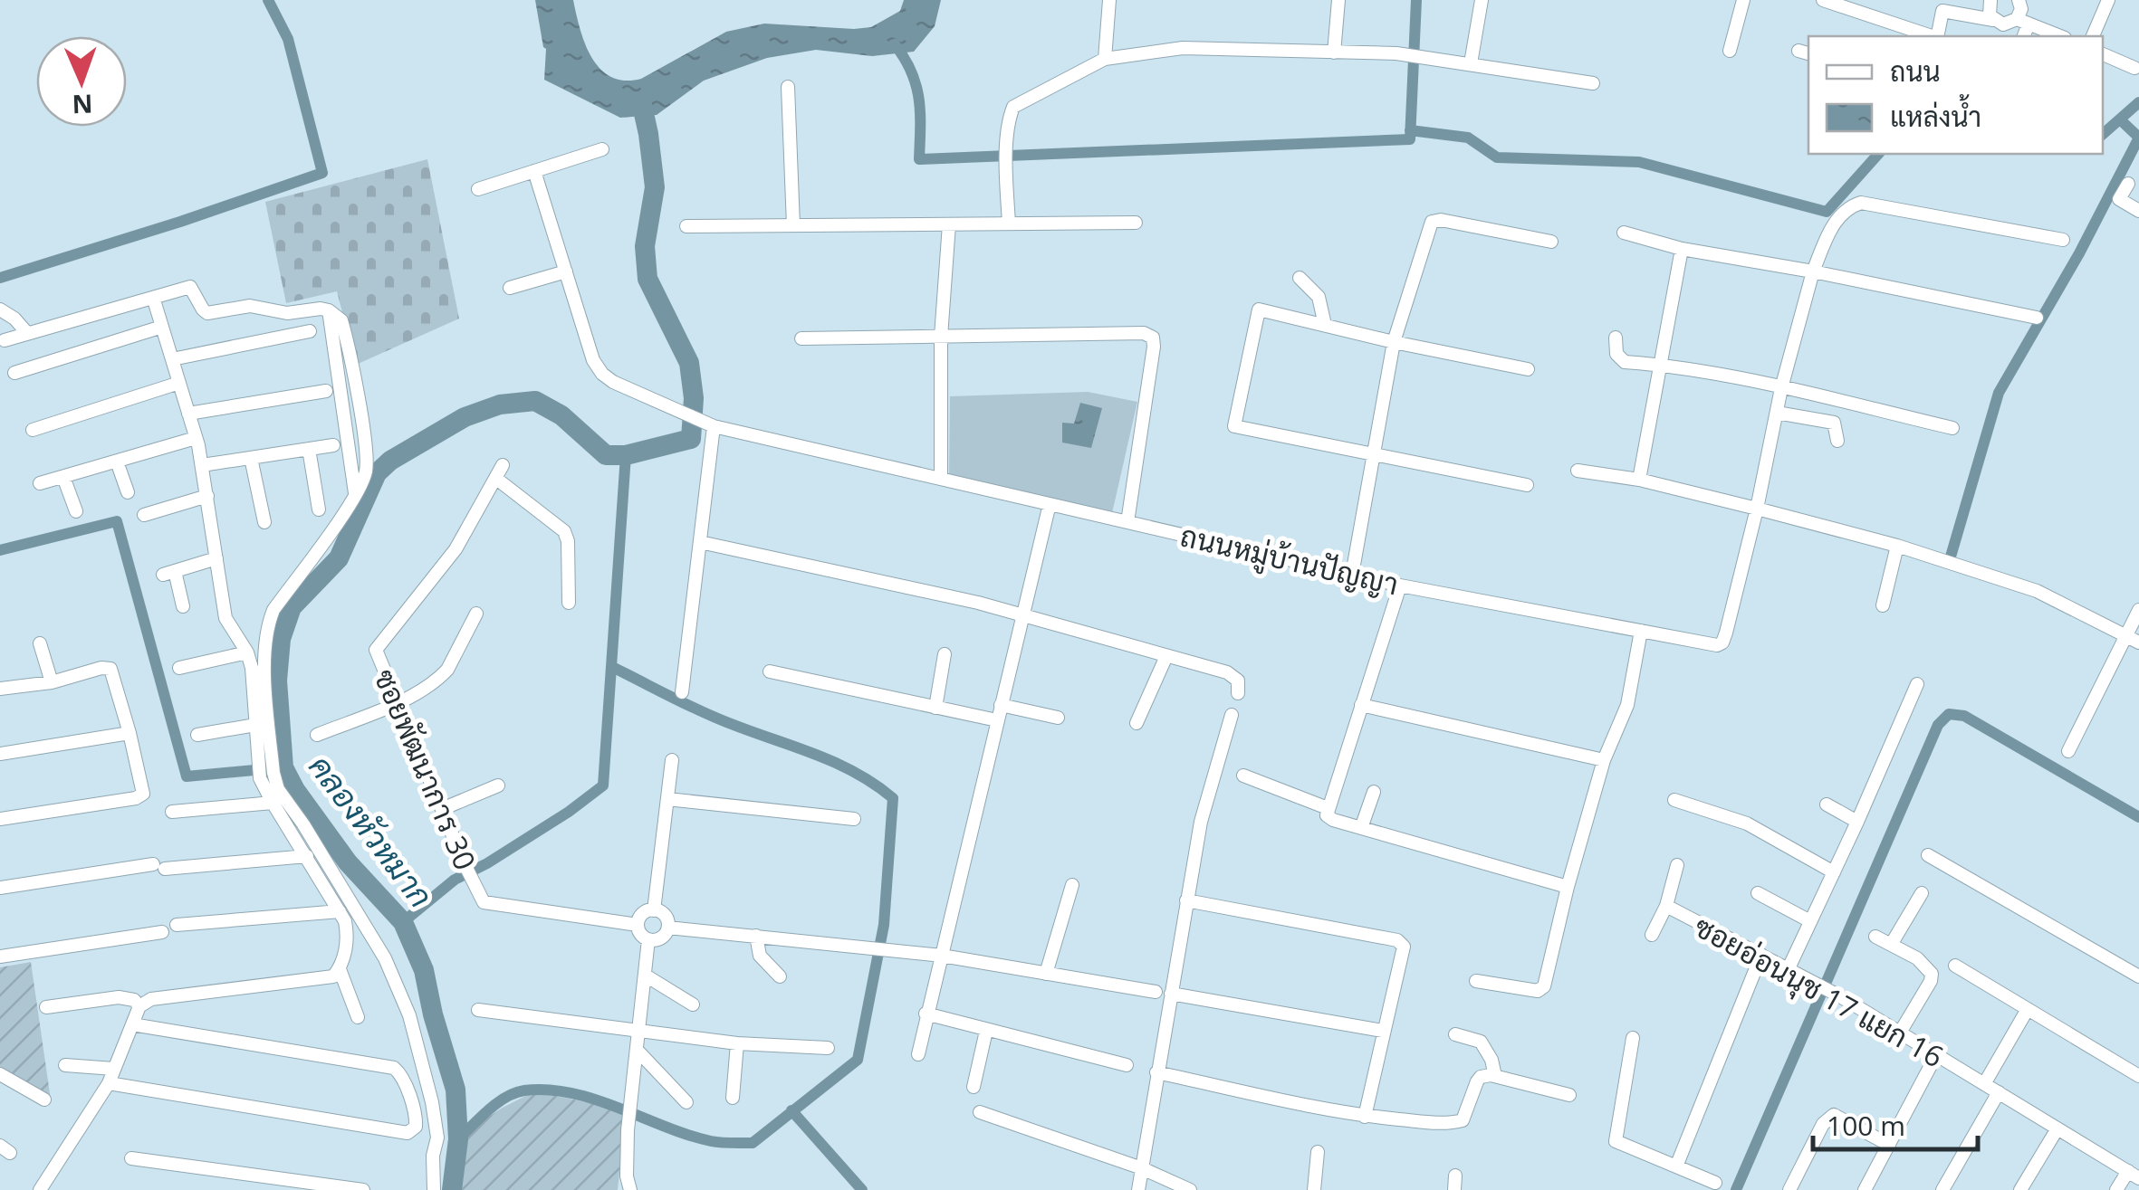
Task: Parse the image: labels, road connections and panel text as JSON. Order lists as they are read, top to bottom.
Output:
{
  "streets": {
    "street": ["ถนนหมู่บ้านปัญญา", "ซอยพัฒนาการ 30", "ซอยอ่อนนุช 17 แยก 16"]
  },
  "water": ["คลองหัวหมาก"],
  "legend": ["ถนน", "แหล่งน้ำ"],
  "scale_bar": "100 m",
  "north": "bottom"
}
